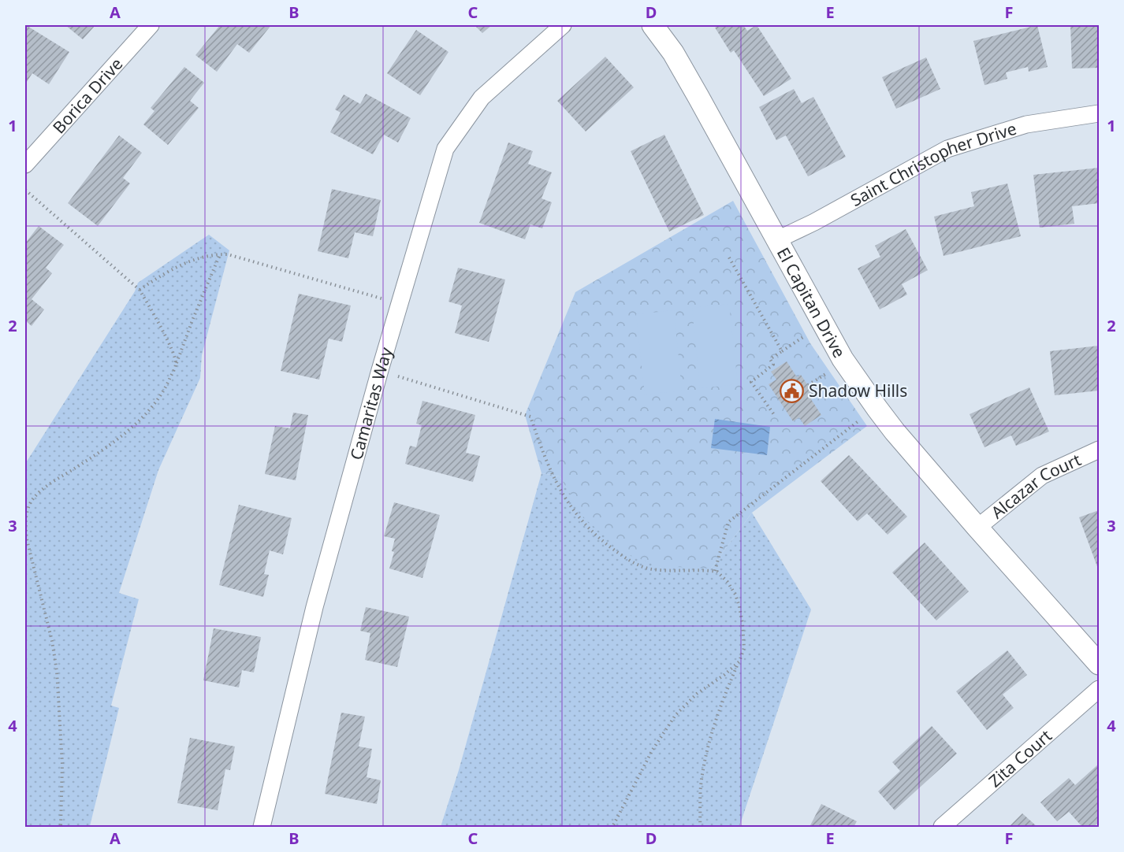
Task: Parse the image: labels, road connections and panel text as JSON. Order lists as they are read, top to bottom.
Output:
{
  "streets": {
    "street": [
      "Borica Drive",
      "Saint Christopher Drive",
      "El Capitan Drive",
      "Camaritas Way",
      "Alcazar Court",
      "Zita Court"
    ]
  },
  "crossings": [
    ["Saint Christopher Drive", "El Capitan Drive"],
    ["El Capitan Drive", "Alcazar Court"]
  ],
  "places": {
    "public building": ["Shadow Hills"]
  },
  "grid": {
    "columns": [
      "A",
      "B",
      "C",
      "D",
      "E",
      "F"
    ],
    "rows": [
      "1",
      "2",
      "3",
      "4"
    ]
  }
}
